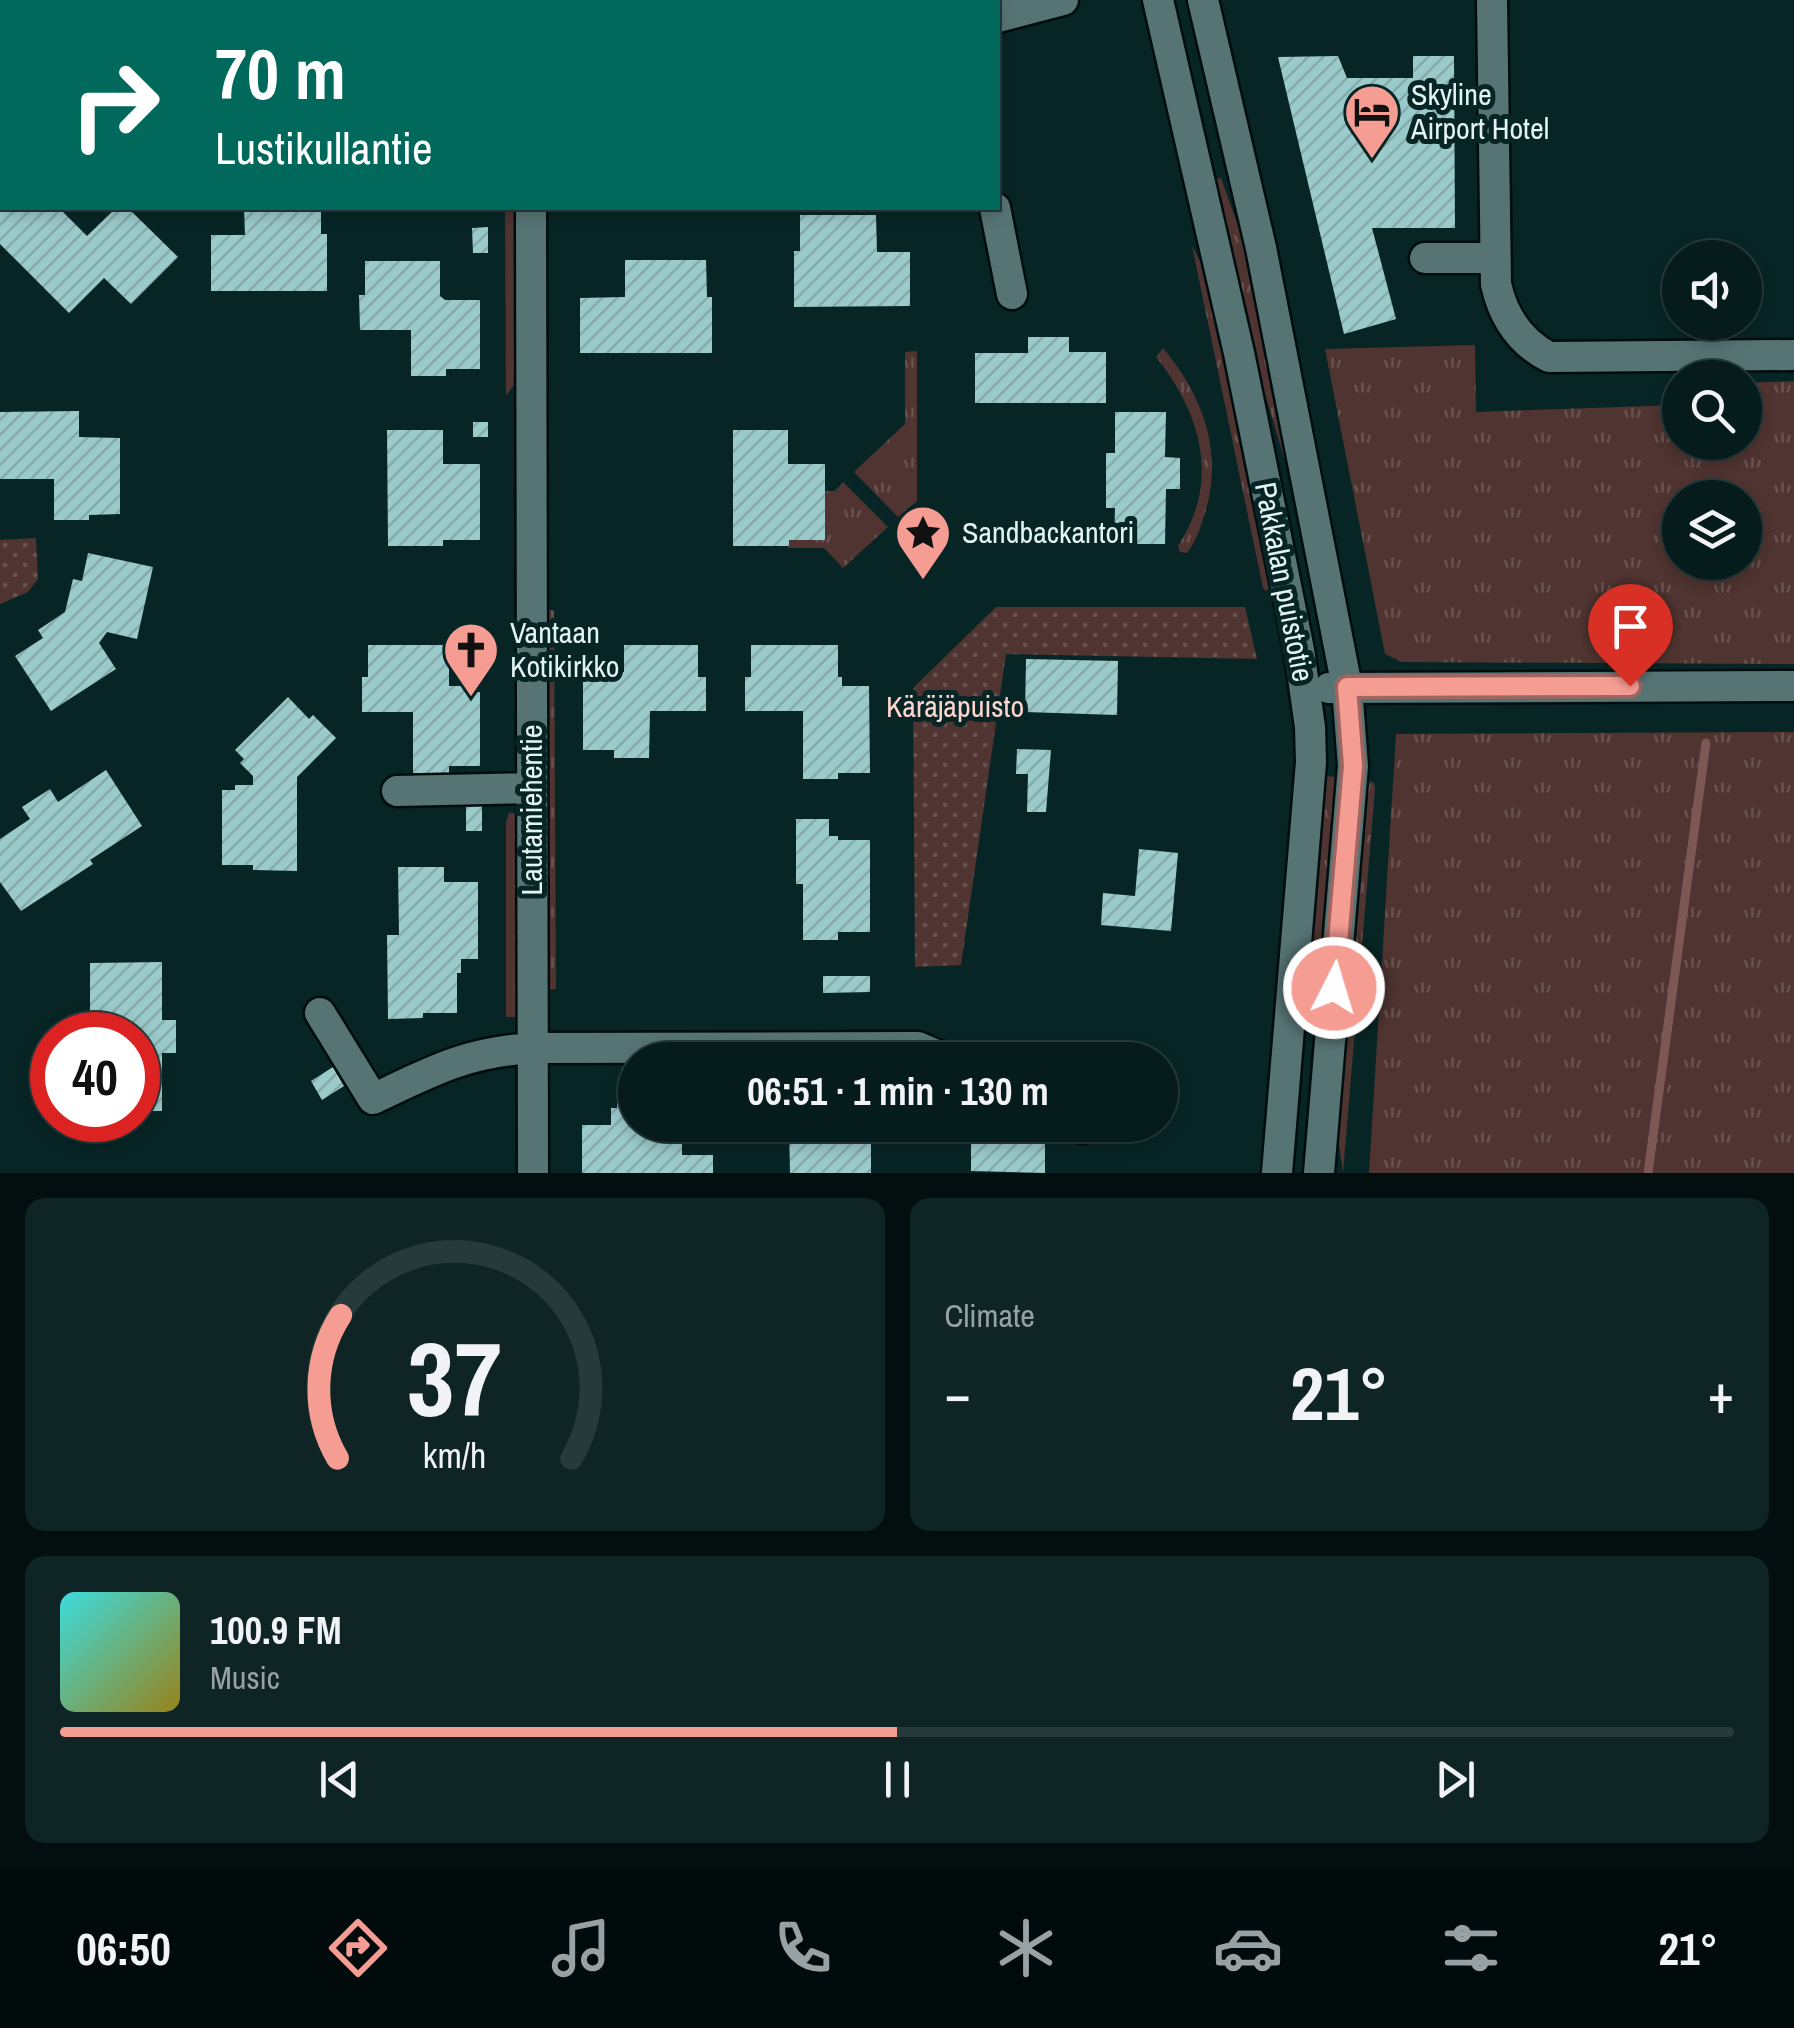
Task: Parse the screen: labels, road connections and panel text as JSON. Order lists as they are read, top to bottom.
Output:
{
  "streets": {
    "street": ["Pakkalan puistotie", "Lautamiehentie"]
  },
  "parks": ["Käräjäpuisto"],
  "places": {
    "hotel": ["Skyline Airport Hotel"],
    "place": ["Sandbackantori"],
    "church": ["Vantaan Kotikirkko"]
  },
  "page": {
    "turn": ["70 m", "Lustikullantie"],
    "limit": "40",
    "trip": "06:51 · 1 min · 130 m",
    "tile": "Climate",
    "heat": ["−", "21°", "+"],
    "song": ["100.9 FM", "Music"],
    "tabs": ["06:50", "21°"],
    "gauge": ["37", "km/h"]
  }
}
